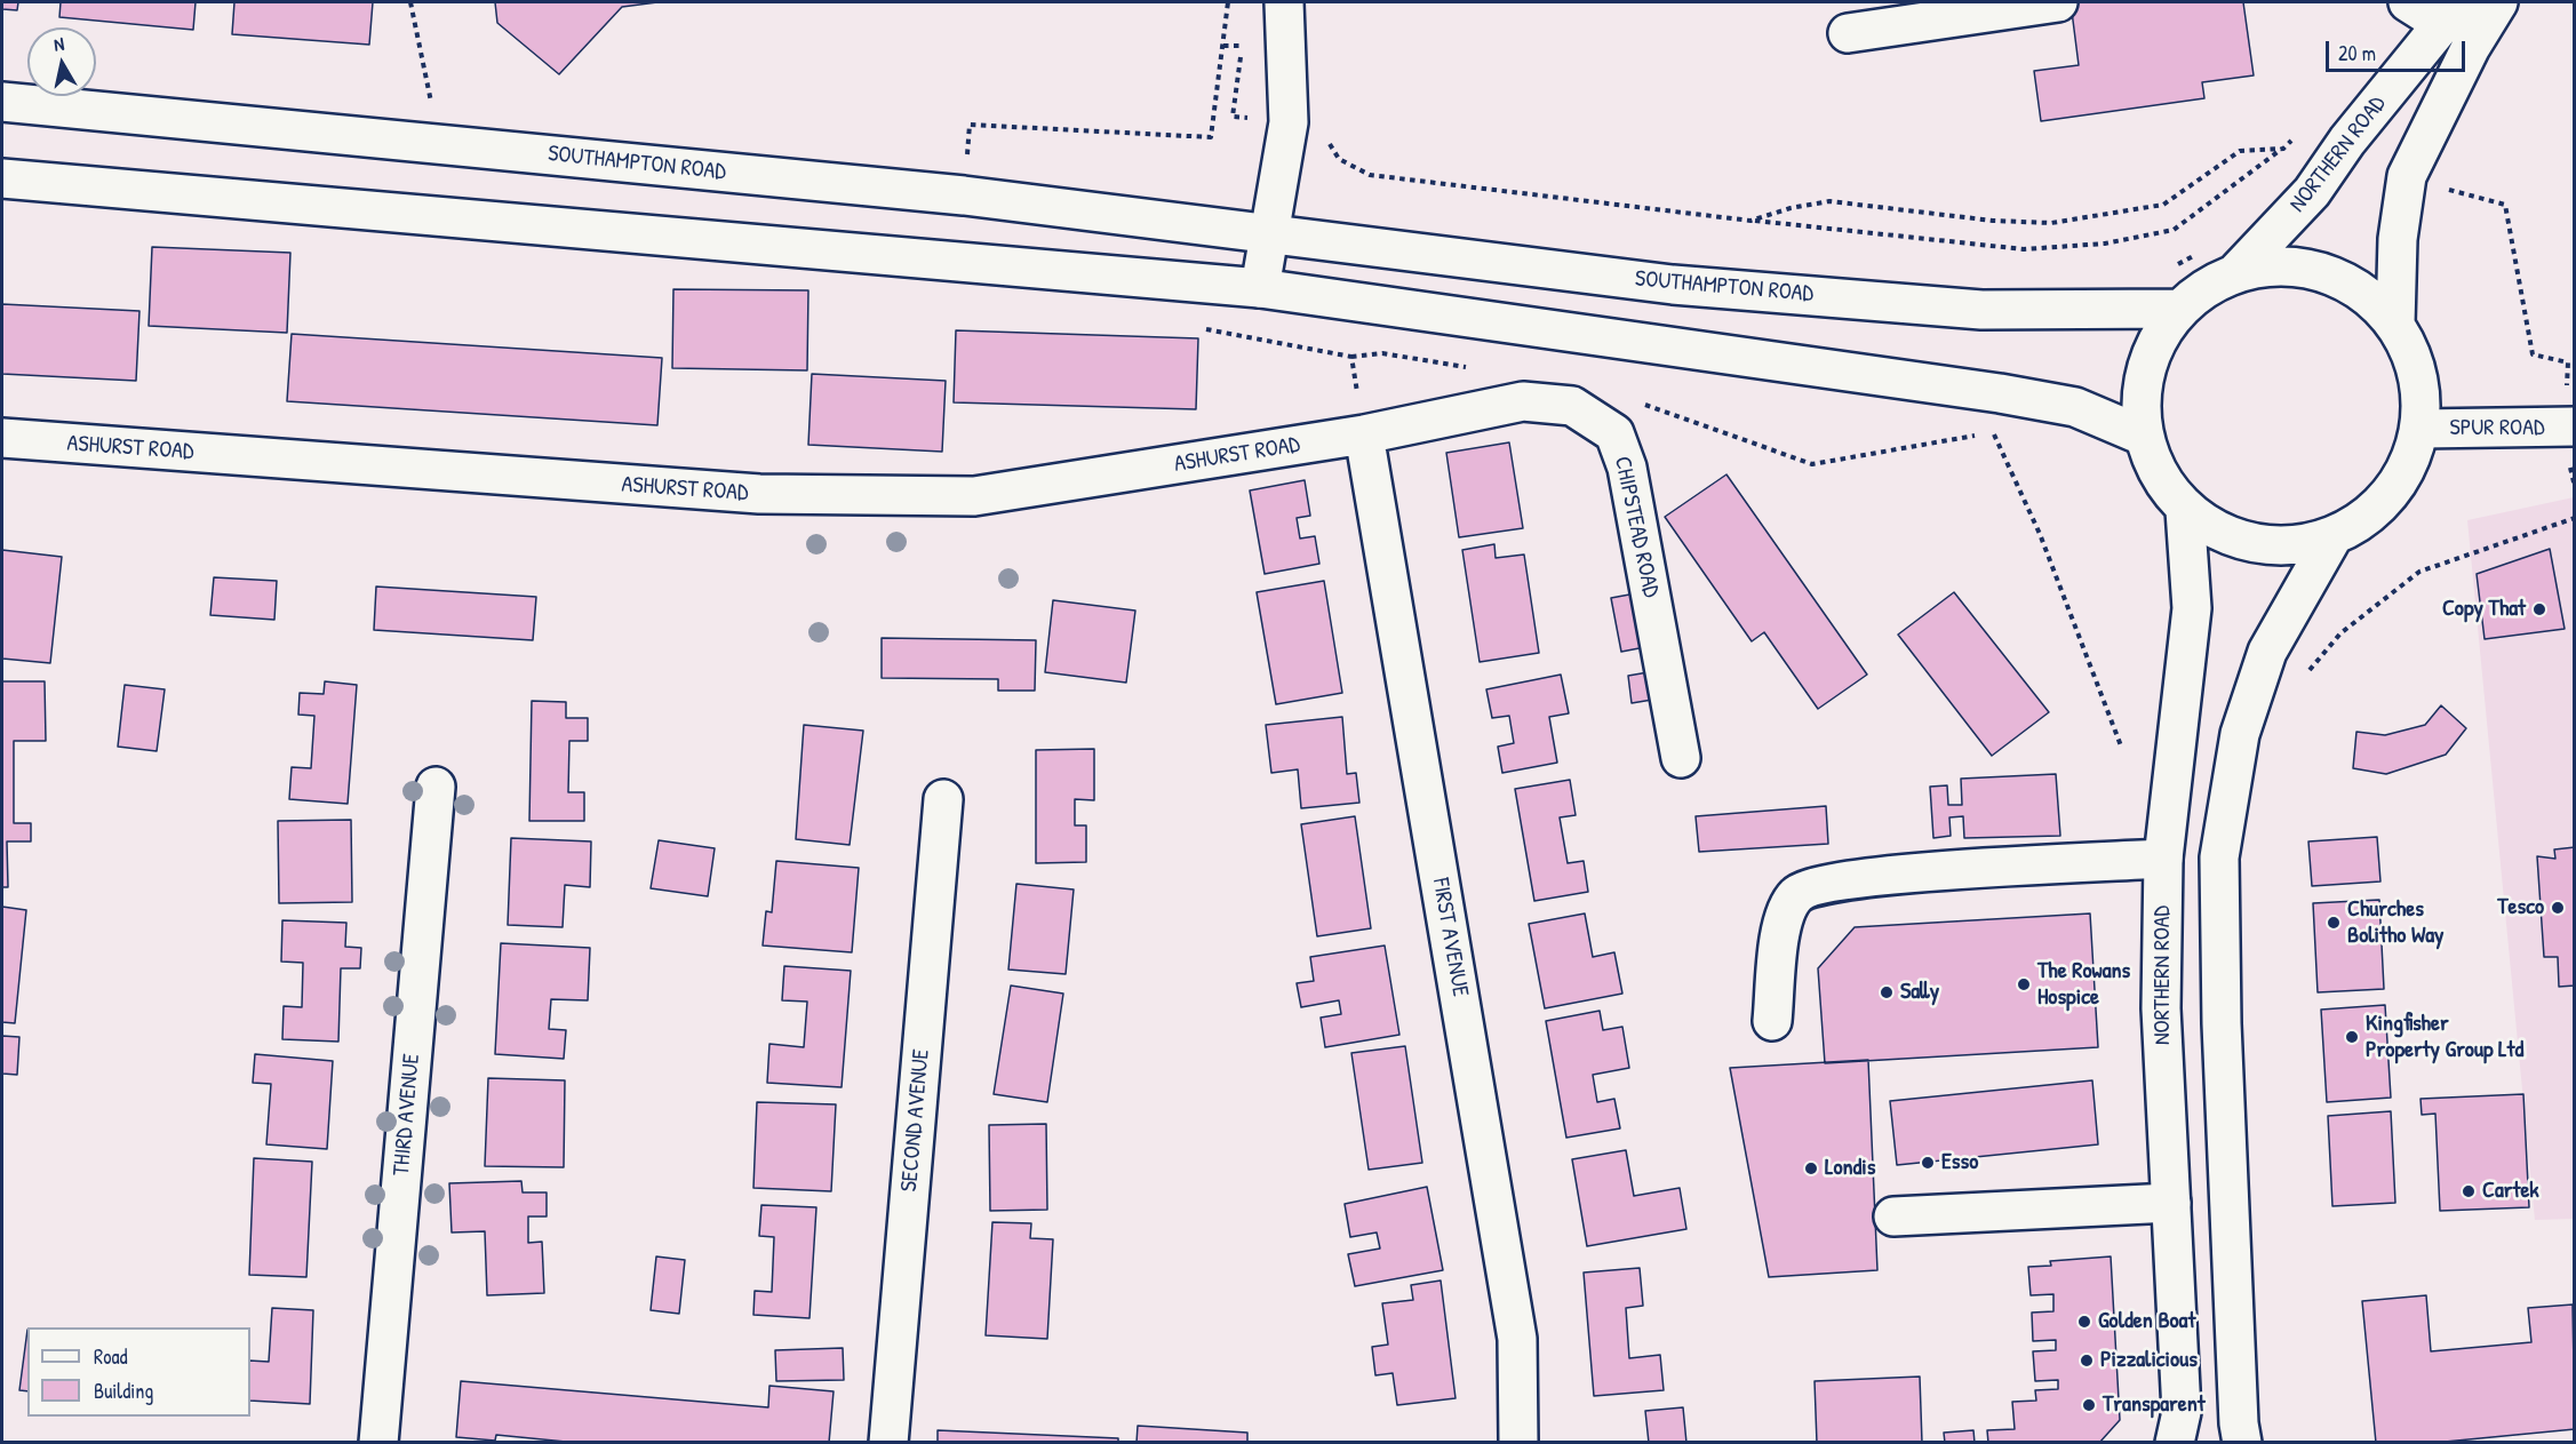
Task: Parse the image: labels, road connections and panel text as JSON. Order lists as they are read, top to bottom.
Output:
{
  "streets": {
    "main road": [
      "NORTHERN ROAD",
      "SOUTHAMPTON ROAD",
      "SPUR ROAD",
      "ASHURST ROAD",
      "CHIPSTEAD ROAD",
      "FIRST AVENUE",
      "THIRD AVENUE",
      "SECOND AVENUE"
    ]
  },
  "crossings": [
    ["ASHURST ROAD", "CHIPSTEAD ROAD"],
    ["ASHURST ROAD", "FIRST AVENUE"],
    ["CHIPSTEAD ROAD", "FIRST AVENUE"]
  ],
  "places": [
    "Copy That",
    "Tesco",
    "Churches Bolitho Way",
    "The Rowans Hospice",
    "Sally",
    "Kingfisher Property Group Ltd",
    "Esso",
    "Londis",
    "Cartek",
    "Golden Boat",
    "Pizzalicious",
    "Transparent"
  ],
  "legend": ["Road", "Building"],
  "scale_bar": "20 m",
  "north": "top"
}
